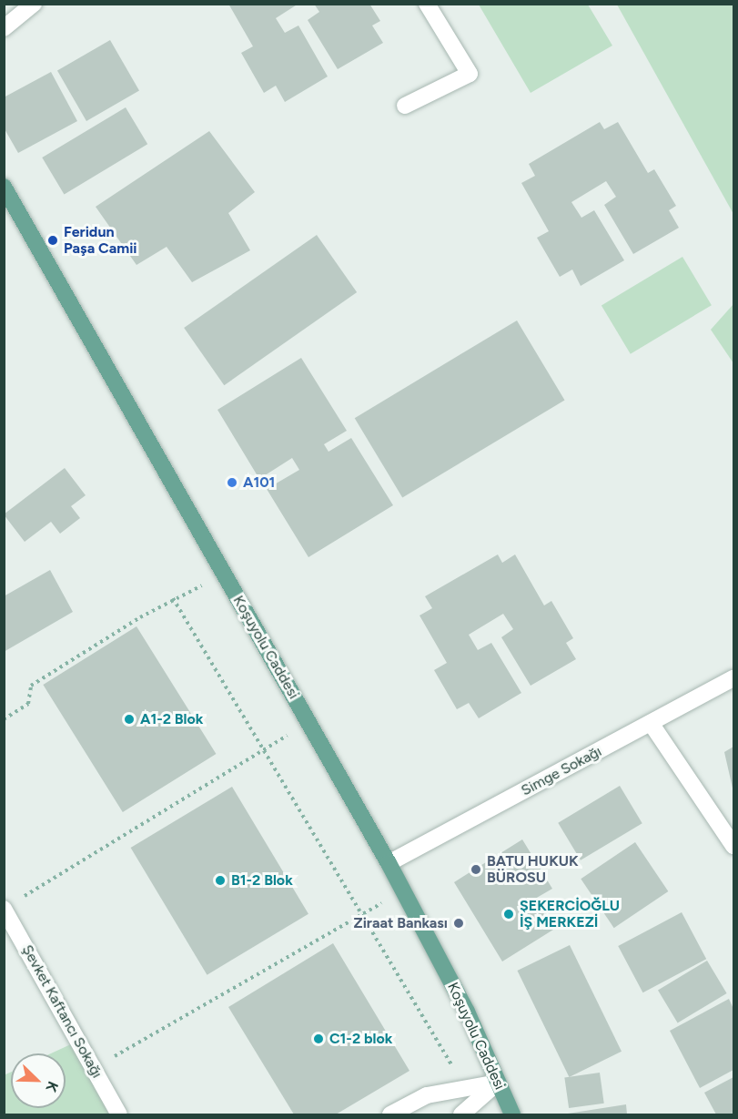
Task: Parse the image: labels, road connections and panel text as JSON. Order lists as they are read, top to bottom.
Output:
{
  "streets": {
    "main road": ["Koşuyolu Caddesi"],
    "street": ["Simge Sokağı", "Şevket Kaftancı Sokağı"]
  },
  "crossings": [
    ["Koşuyolu Caddesi", "Simge Sokağı"]
  ],
  "places": [
    "Feridun Paşa Camii",
    "A101",
    "A1-2 Blok",
    "BATU HUKUK BÜROSU",
    "B1-2 Blok",
    "ŞEKERCİOĞLU İŞ MERKEZİ",
    "Ziraat Bankası",
    "C1-2 blok"
  ],
  "north": "bottom right"
}
